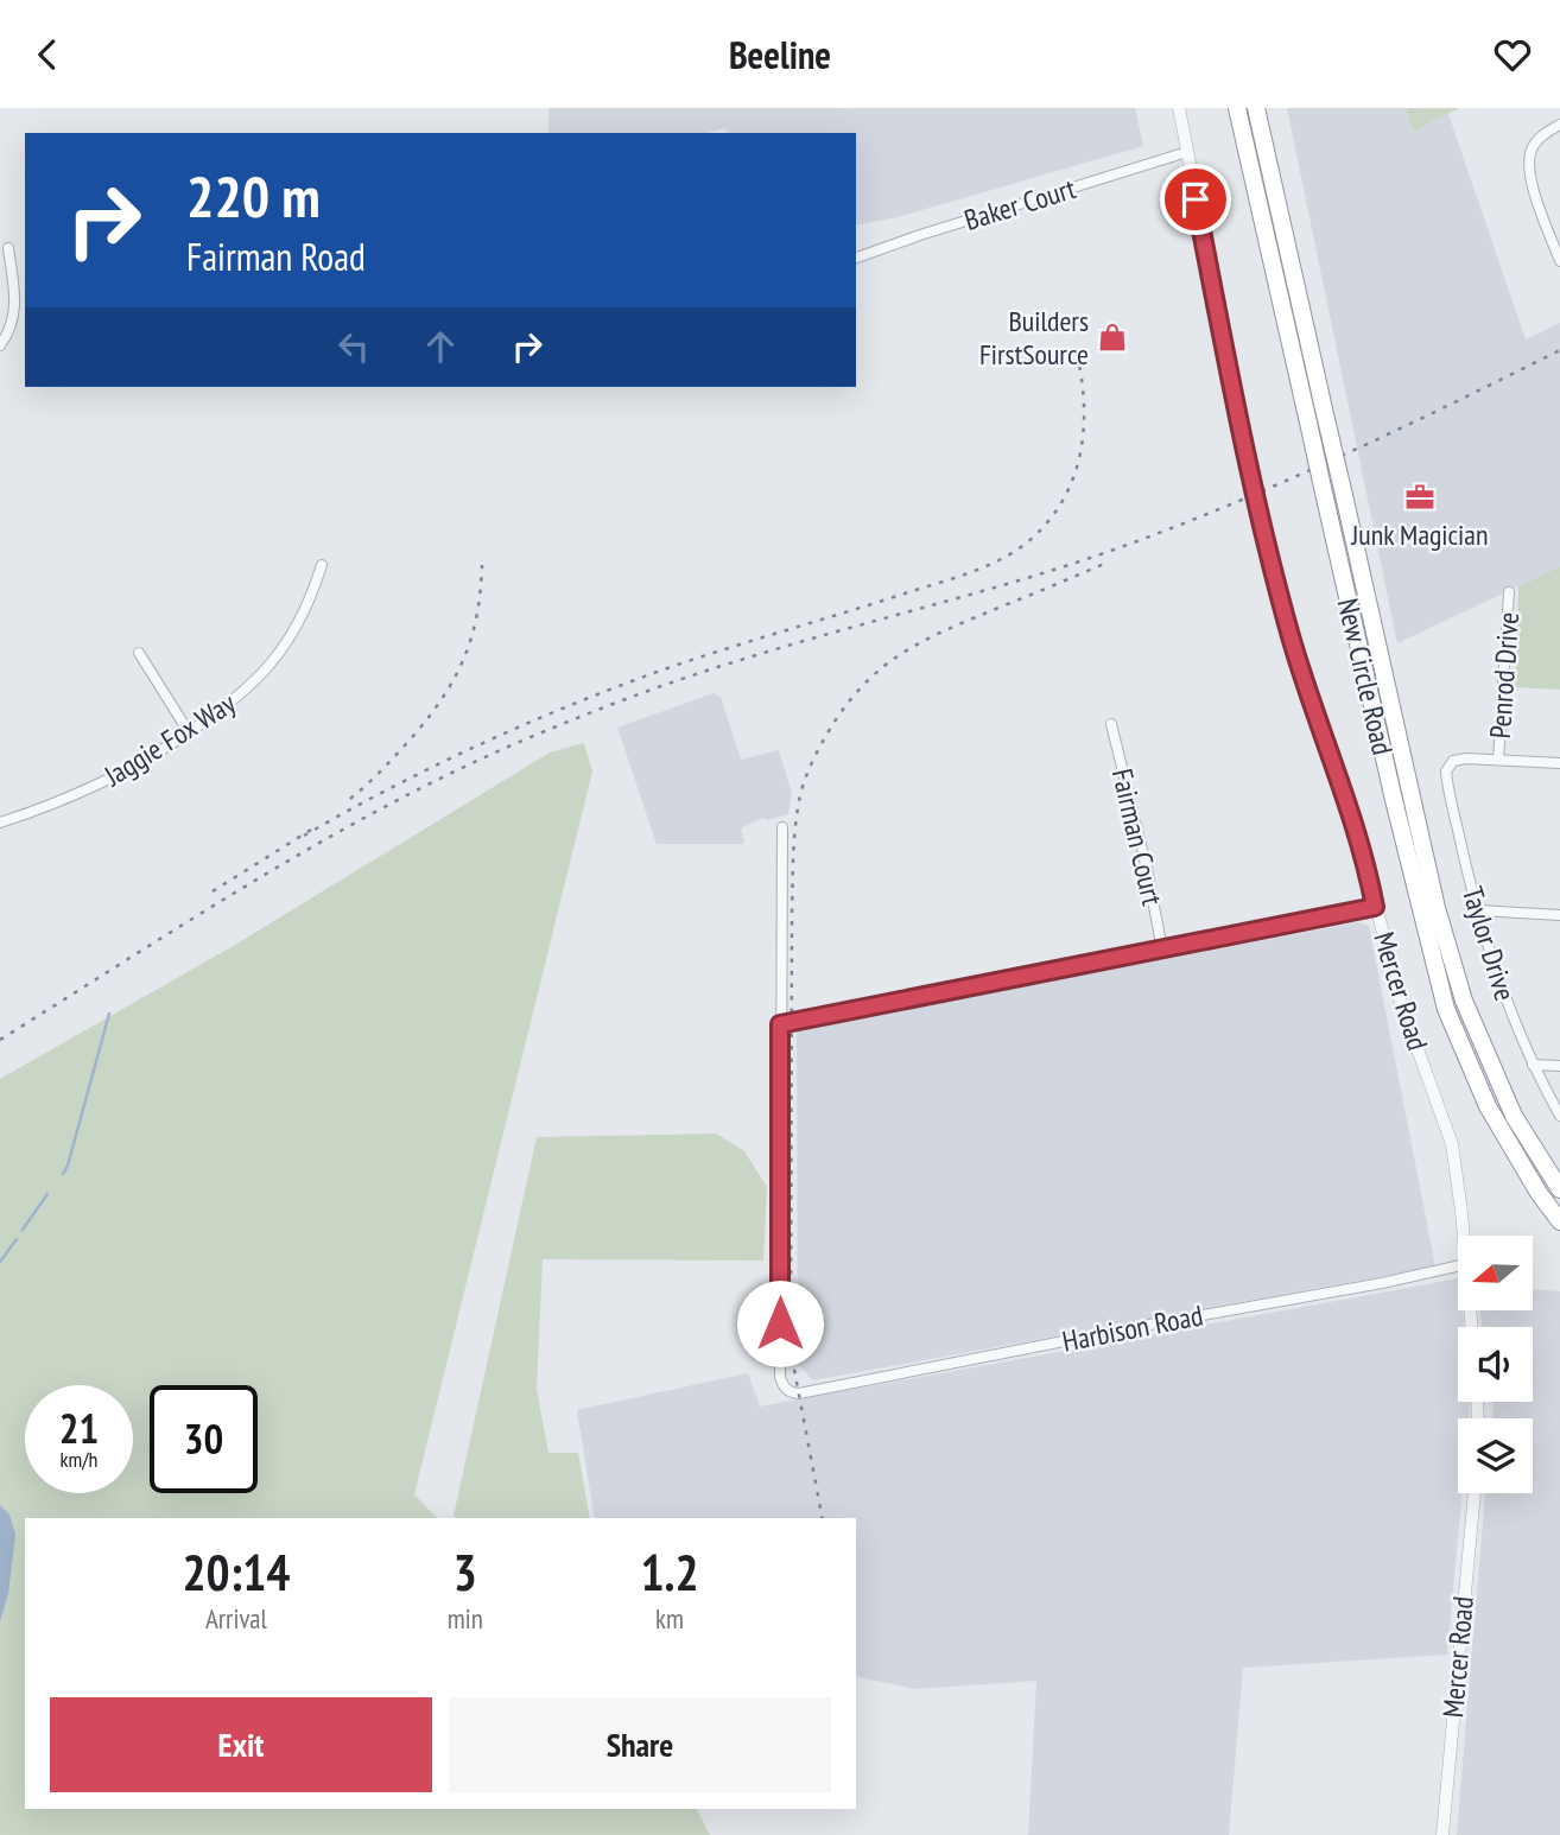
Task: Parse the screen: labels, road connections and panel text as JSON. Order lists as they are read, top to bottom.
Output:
{
  "streets": {
    "highway": ["New Circle Road"],
    "street": [
      "Baker Court",
      "Penrod Drive",
      "Jaggie Fox Way",
      "Fairman Court",
      "Taylor Drive",
      "Mercer Road",
      "Harbison Road"
    ]
  },
  "crossings": [
    ["Baker Court", "Mercer Road"],
    ["Penrod Drive", "Taylor Drive"]
  ],
  "places": {
    "shop": ["Builders FirstSource"],
    "office": ["Junk Magician"]
  },
  "north": "left",
  "page": {
    "header": "Beeline",
    "turn": ["220 m", "Fairman Road"],
    "speed": "21 km/h",
    "limit": "30",
    "eta": [
      "20:14",
      "Arrival",
      "3",
      "min",
      "1.2",
      "km"
    ],
    "buttons": ["Exit", "Share"]
  }
}
